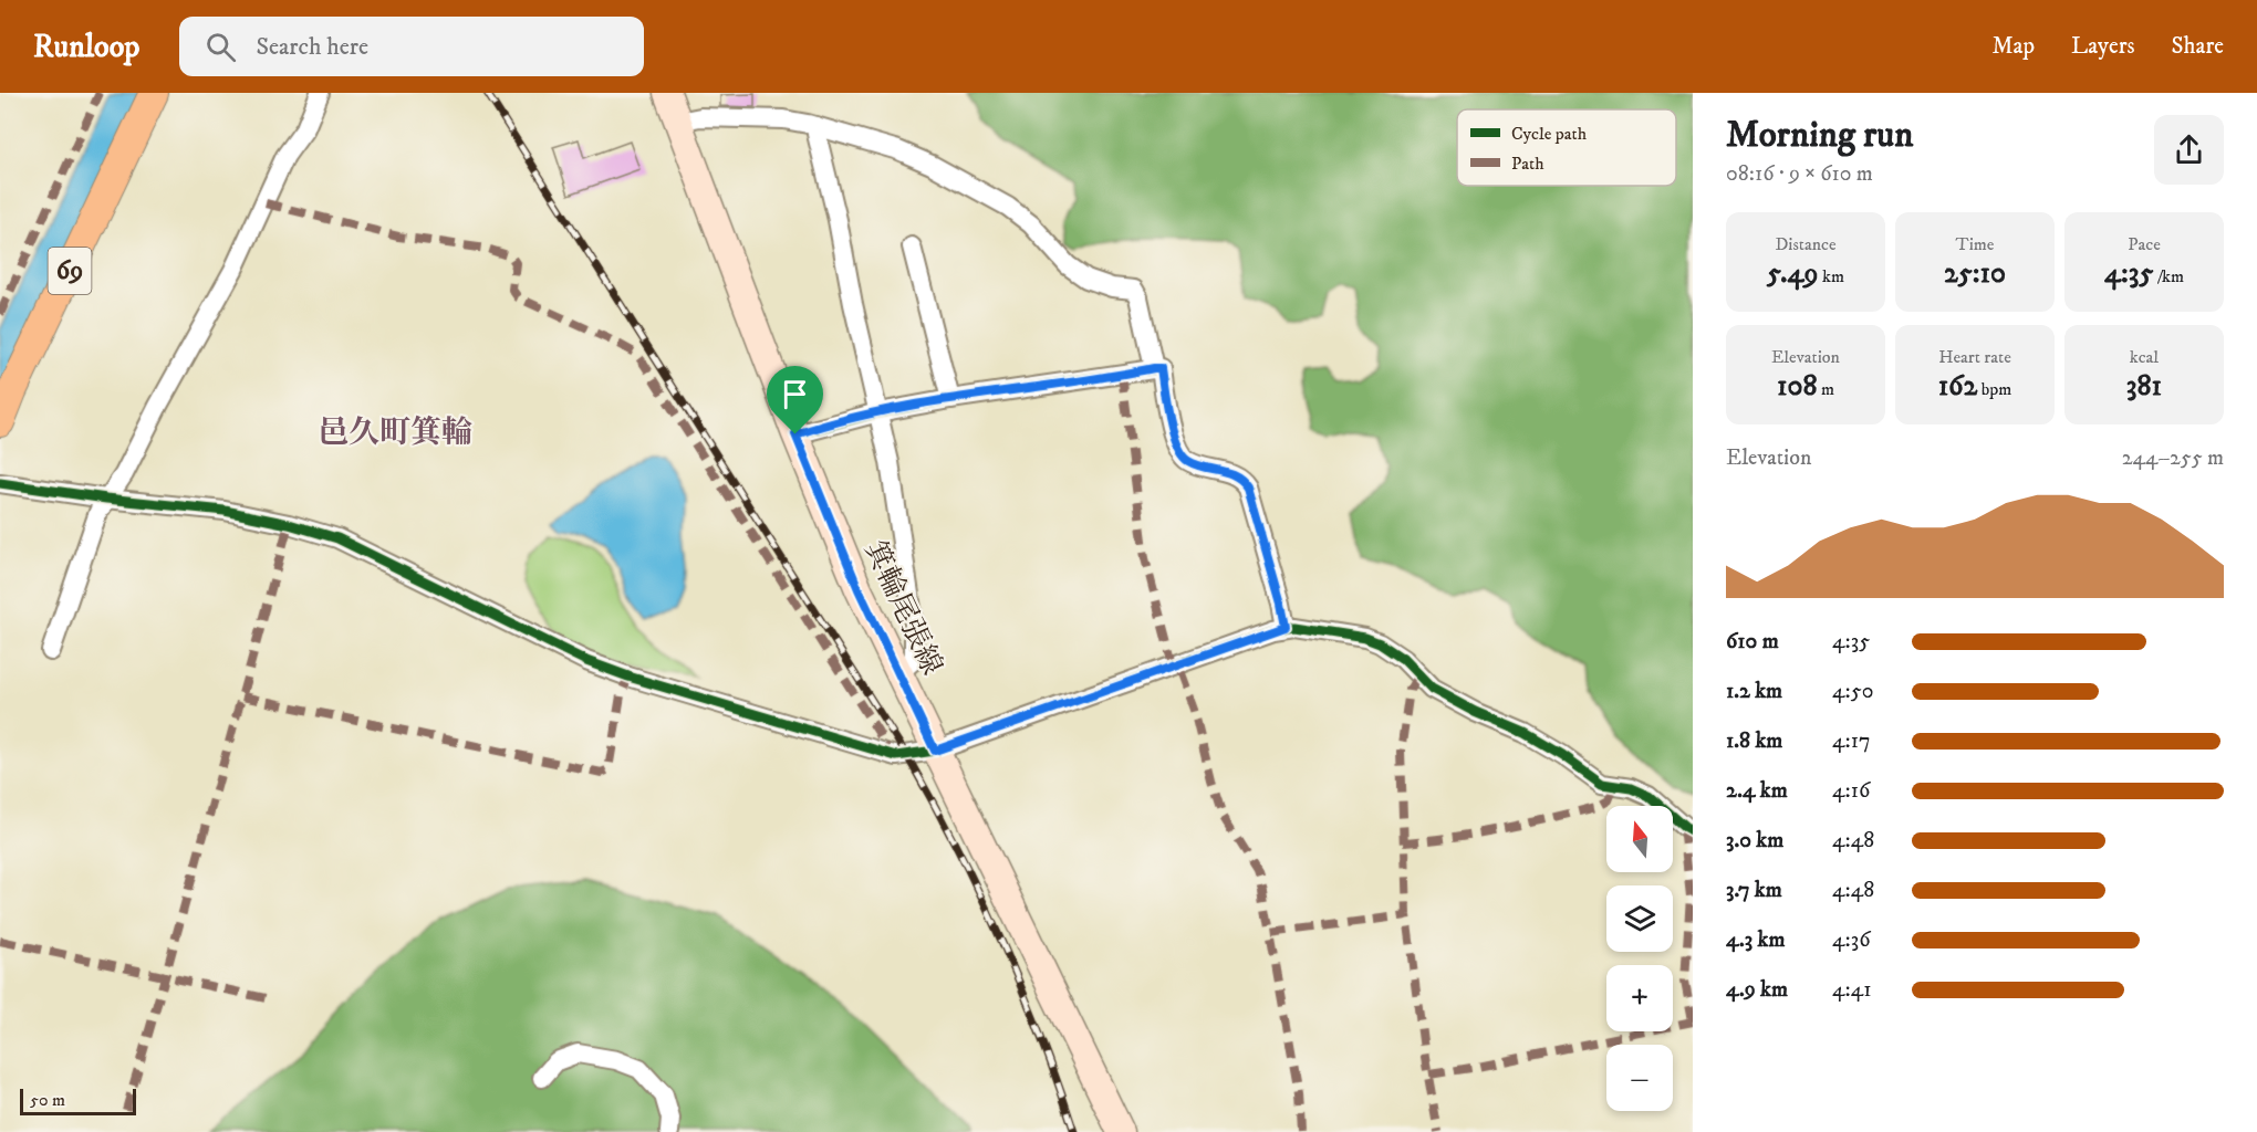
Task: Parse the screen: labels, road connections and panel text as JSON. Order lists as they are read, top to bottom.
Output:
{
  "streets": {
    "main road": ["69", "箕輪尾張線"]
  },
  "districts": ["邑久町箕輪"],
  "legend": ["Cycle path", "Path"],
  "scale_bar": "50 m",
  "north": "top",
  "page": {
    "header": "Runloop",
    "search": "Search here",
    "nav": ["Map", "Layers", "Share"],
    "heading": ["Morning run", "08:16 · 9 × 610 m"],
    "stats": [
      ["Distance", "5.49 km"],
      ["Time", "25:10"],
      ["Pace", "4:35 /km"],
      ["Elevation", "108 m"],
      ["Heart rate", "162 bpm"],
      ["kcal", "381"]
    ],
    "chart": ["Elevation", "244–255 m"],
    "list": [
      {
        "name": "610 m",
        "note": "4:35"
      },
      {
        "name": "1.2 km",
        "note": "4:50"
      },
      {
        "name": "1.8 km",
        "note": "4:17"
      },
      {
        "name": "2.4 km",
        "note": "4:16"
      },
      {
        "name": "3.0 km",
        "note": "4:48"
      },
      {
        "name": "3.7 km",
        "note": "4:48"
      },
      {
        "name": "4.3 km",
        "note": "4:36"
      },
      {
        "name": "4.9 km",
        "note": "4:41"
      }
    ],
    "map_buttons": ["+", "−"],
    "scale": "50 m"
  }
}
